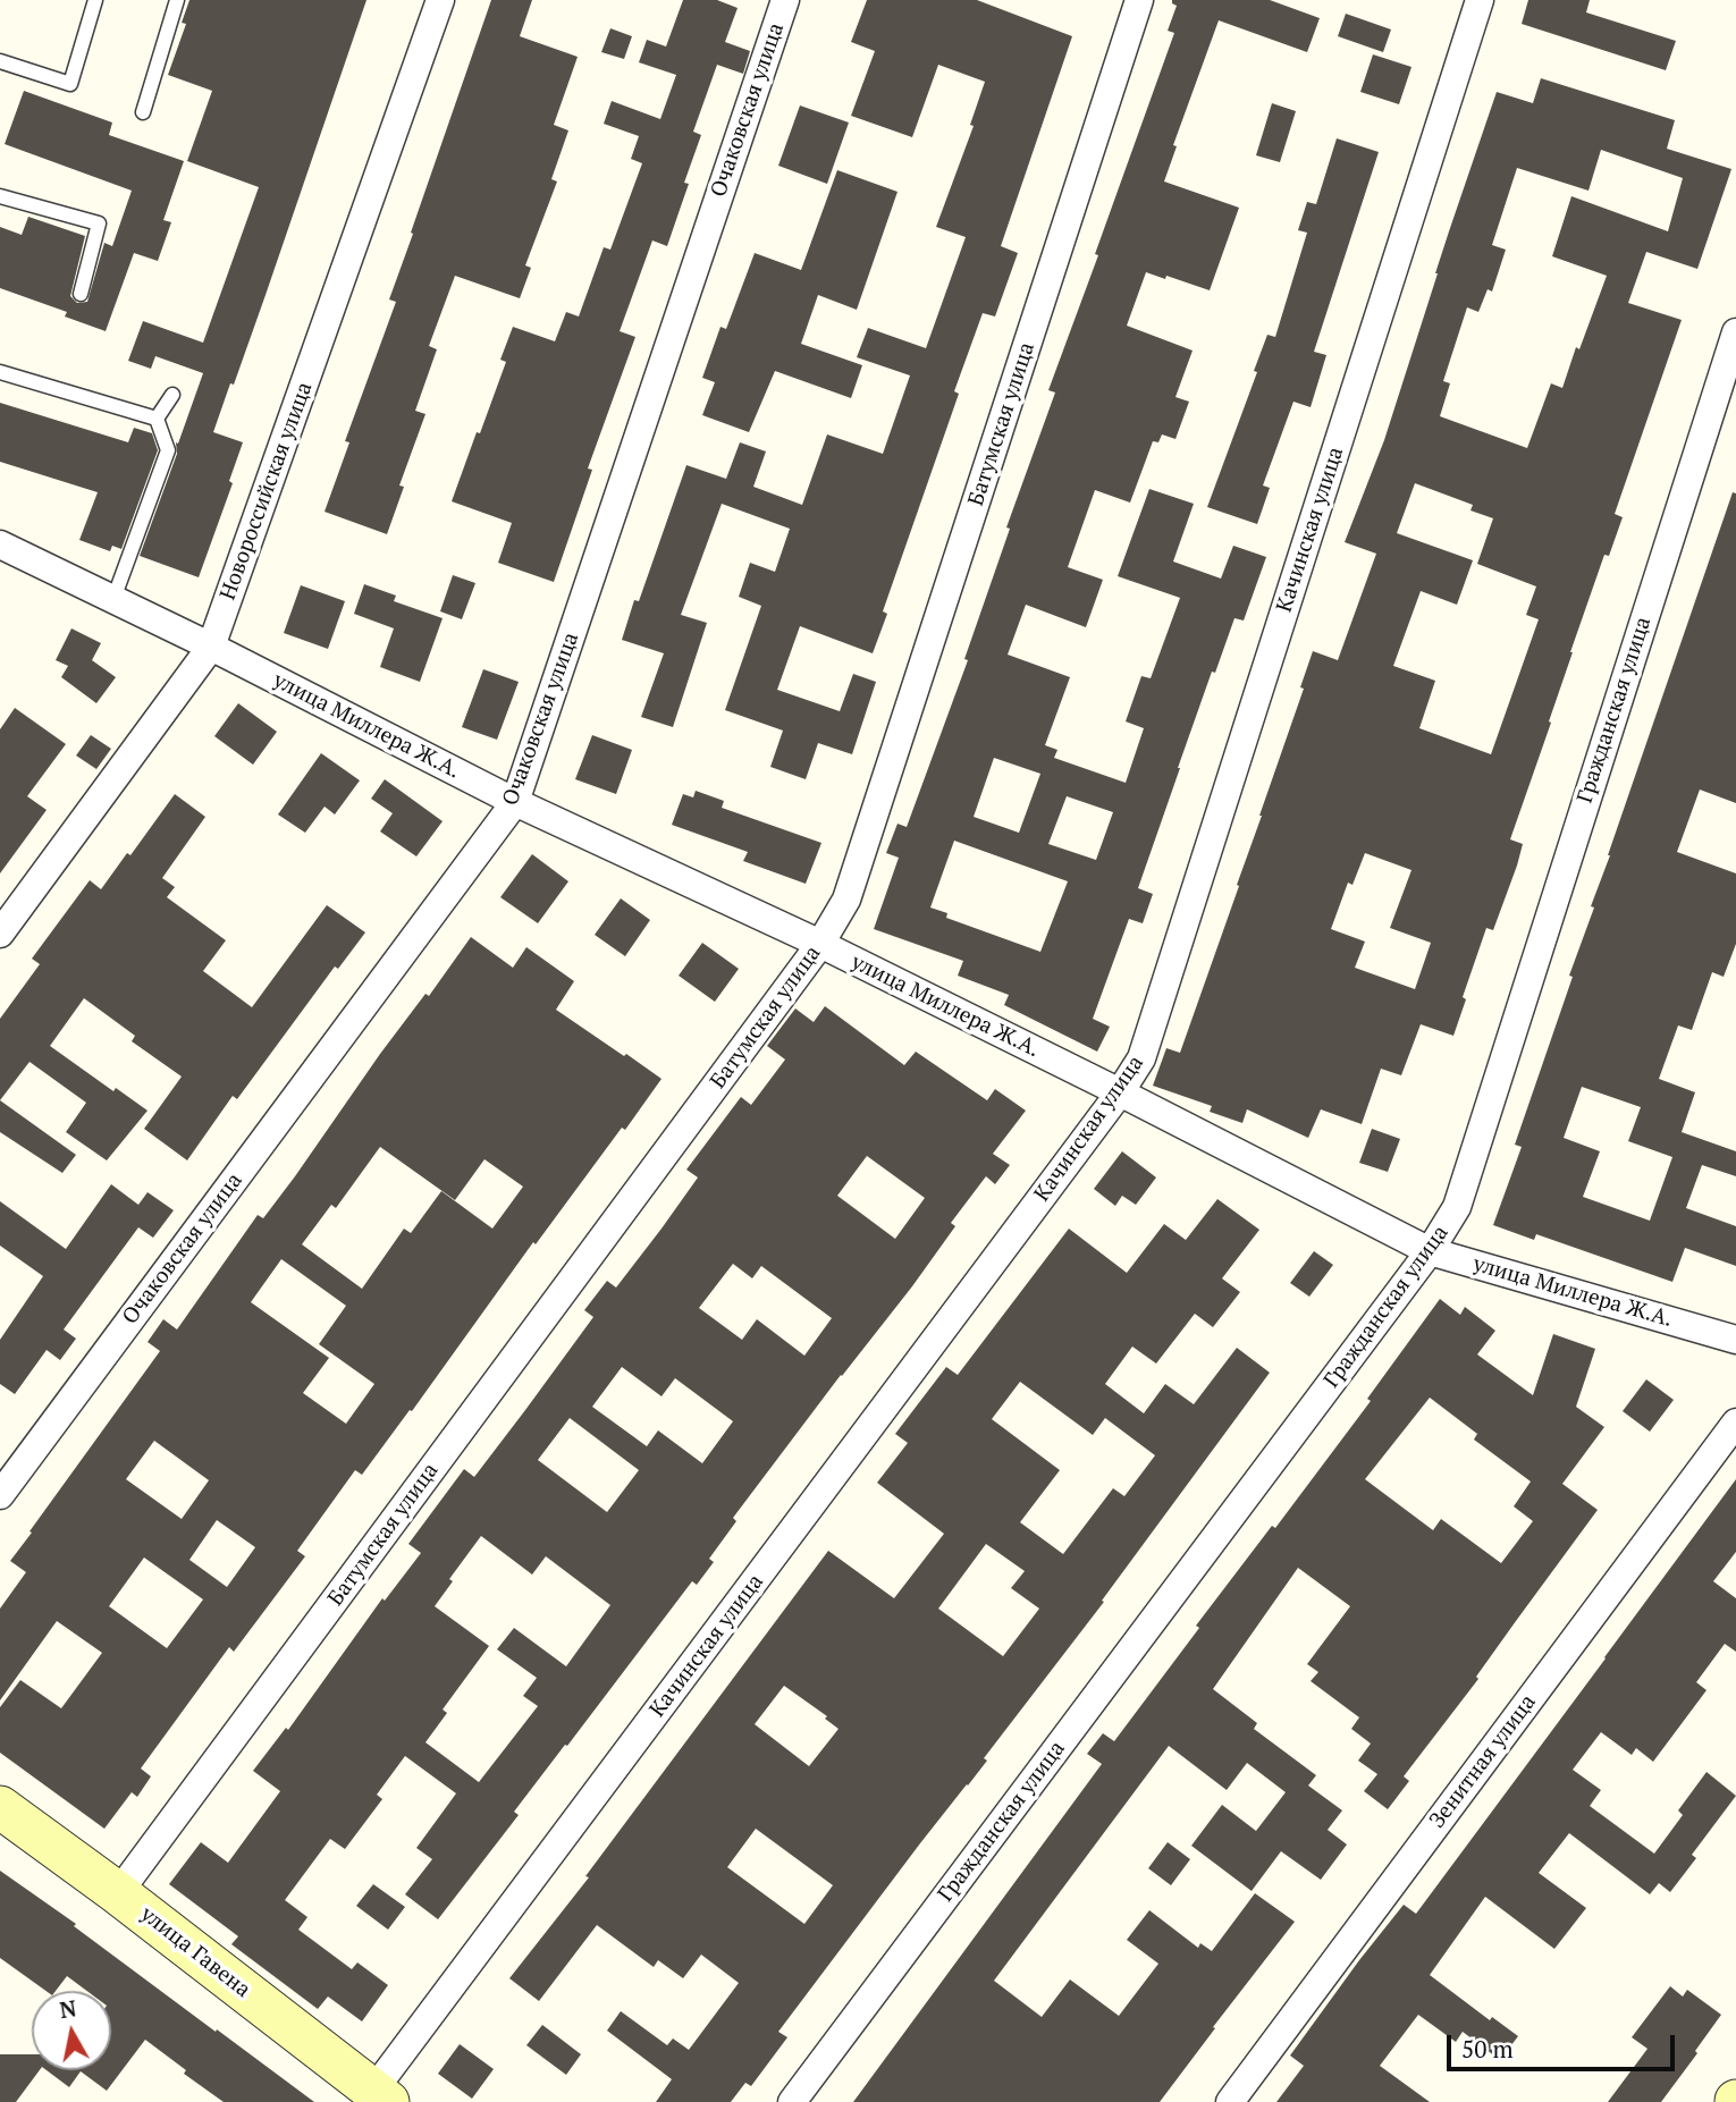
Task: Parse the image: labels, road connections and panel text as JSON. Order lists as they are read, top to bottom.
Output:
{
  "streets": {
    "street": [
      "Очаковская улица",
      "Батумская улица",
      "Новороссийская улица",
      "Качинская улица",
      "Гражданская улица",
      "улица Миллера Ж.А.",
      "Зенитная улица",
      "улица Гавена"
    ]
  },
  "crossings": [
    ["Очаковская улица", "улица Миллера Ж.А."],
    ["Батумская улица", "улица Миллера Ж.А."],
    ["Батумская улица", "улица Гавена"],
    ["Новороссийская улица", "улица Миллера Ж.А."],
    ["Качинская улица", "улица Миллера Ж.А."],
    ["Качинская улица", "улица Гавена"],
    ["Гражданская улица", "улица Миллера Ж.А."]
  ],
  "scale_bar": "50 m",
  "north": "top"
}
